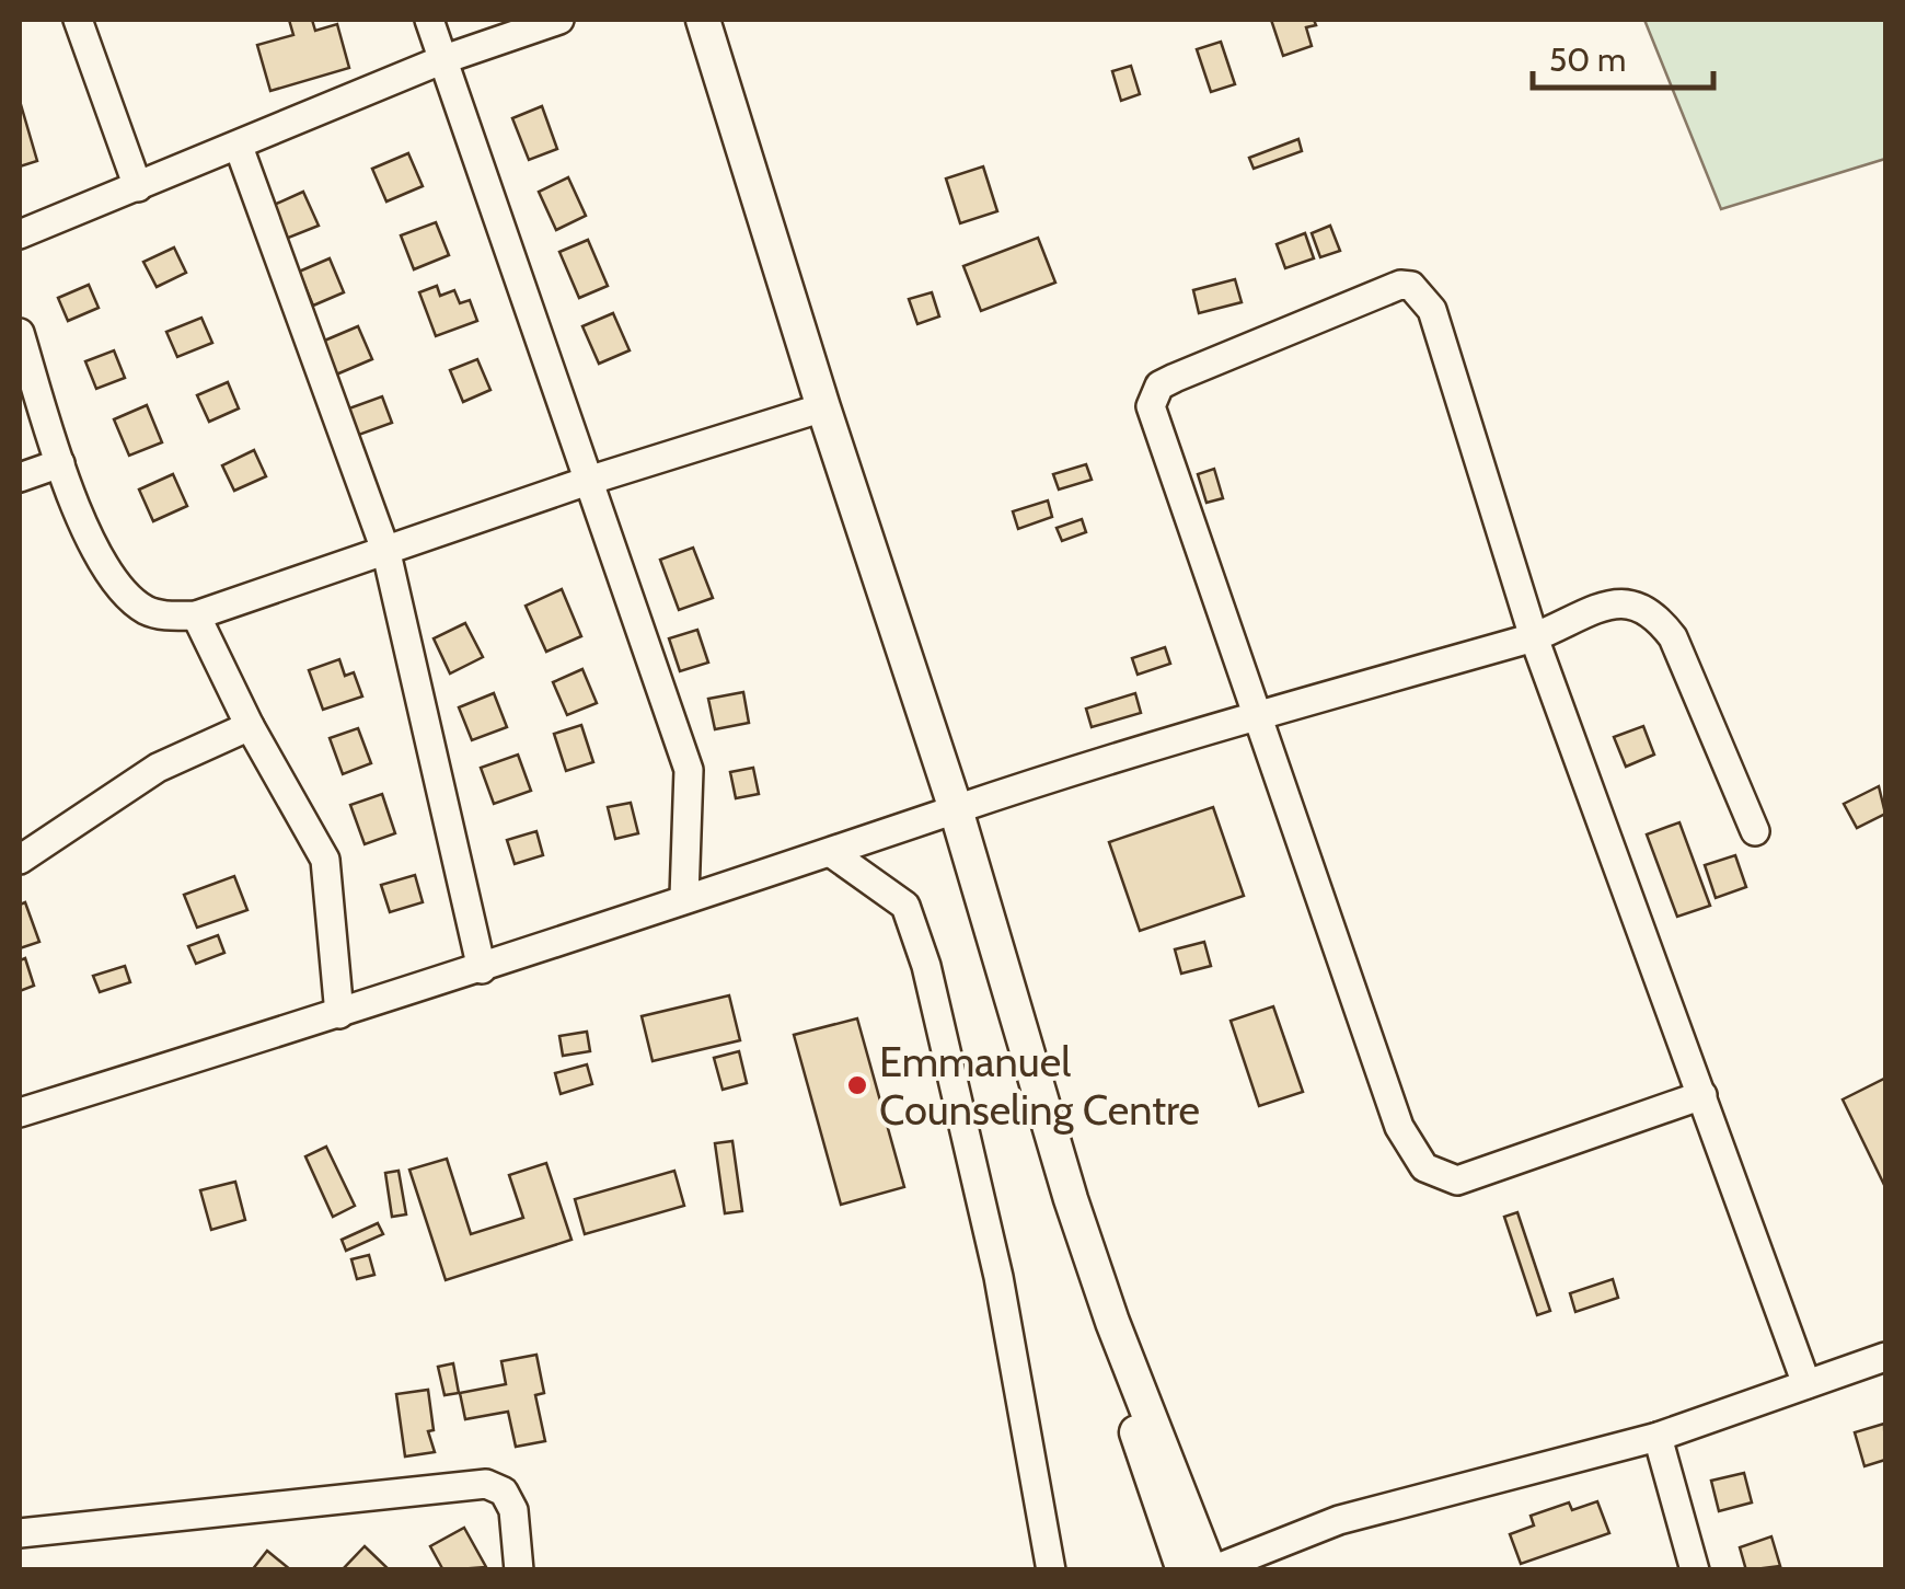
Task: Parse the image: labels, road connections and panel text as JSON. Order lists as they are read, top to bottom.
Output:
{
  "places": ["Emmanuel Counseling Centre"],
  "scale_bar": "50 m"
}
